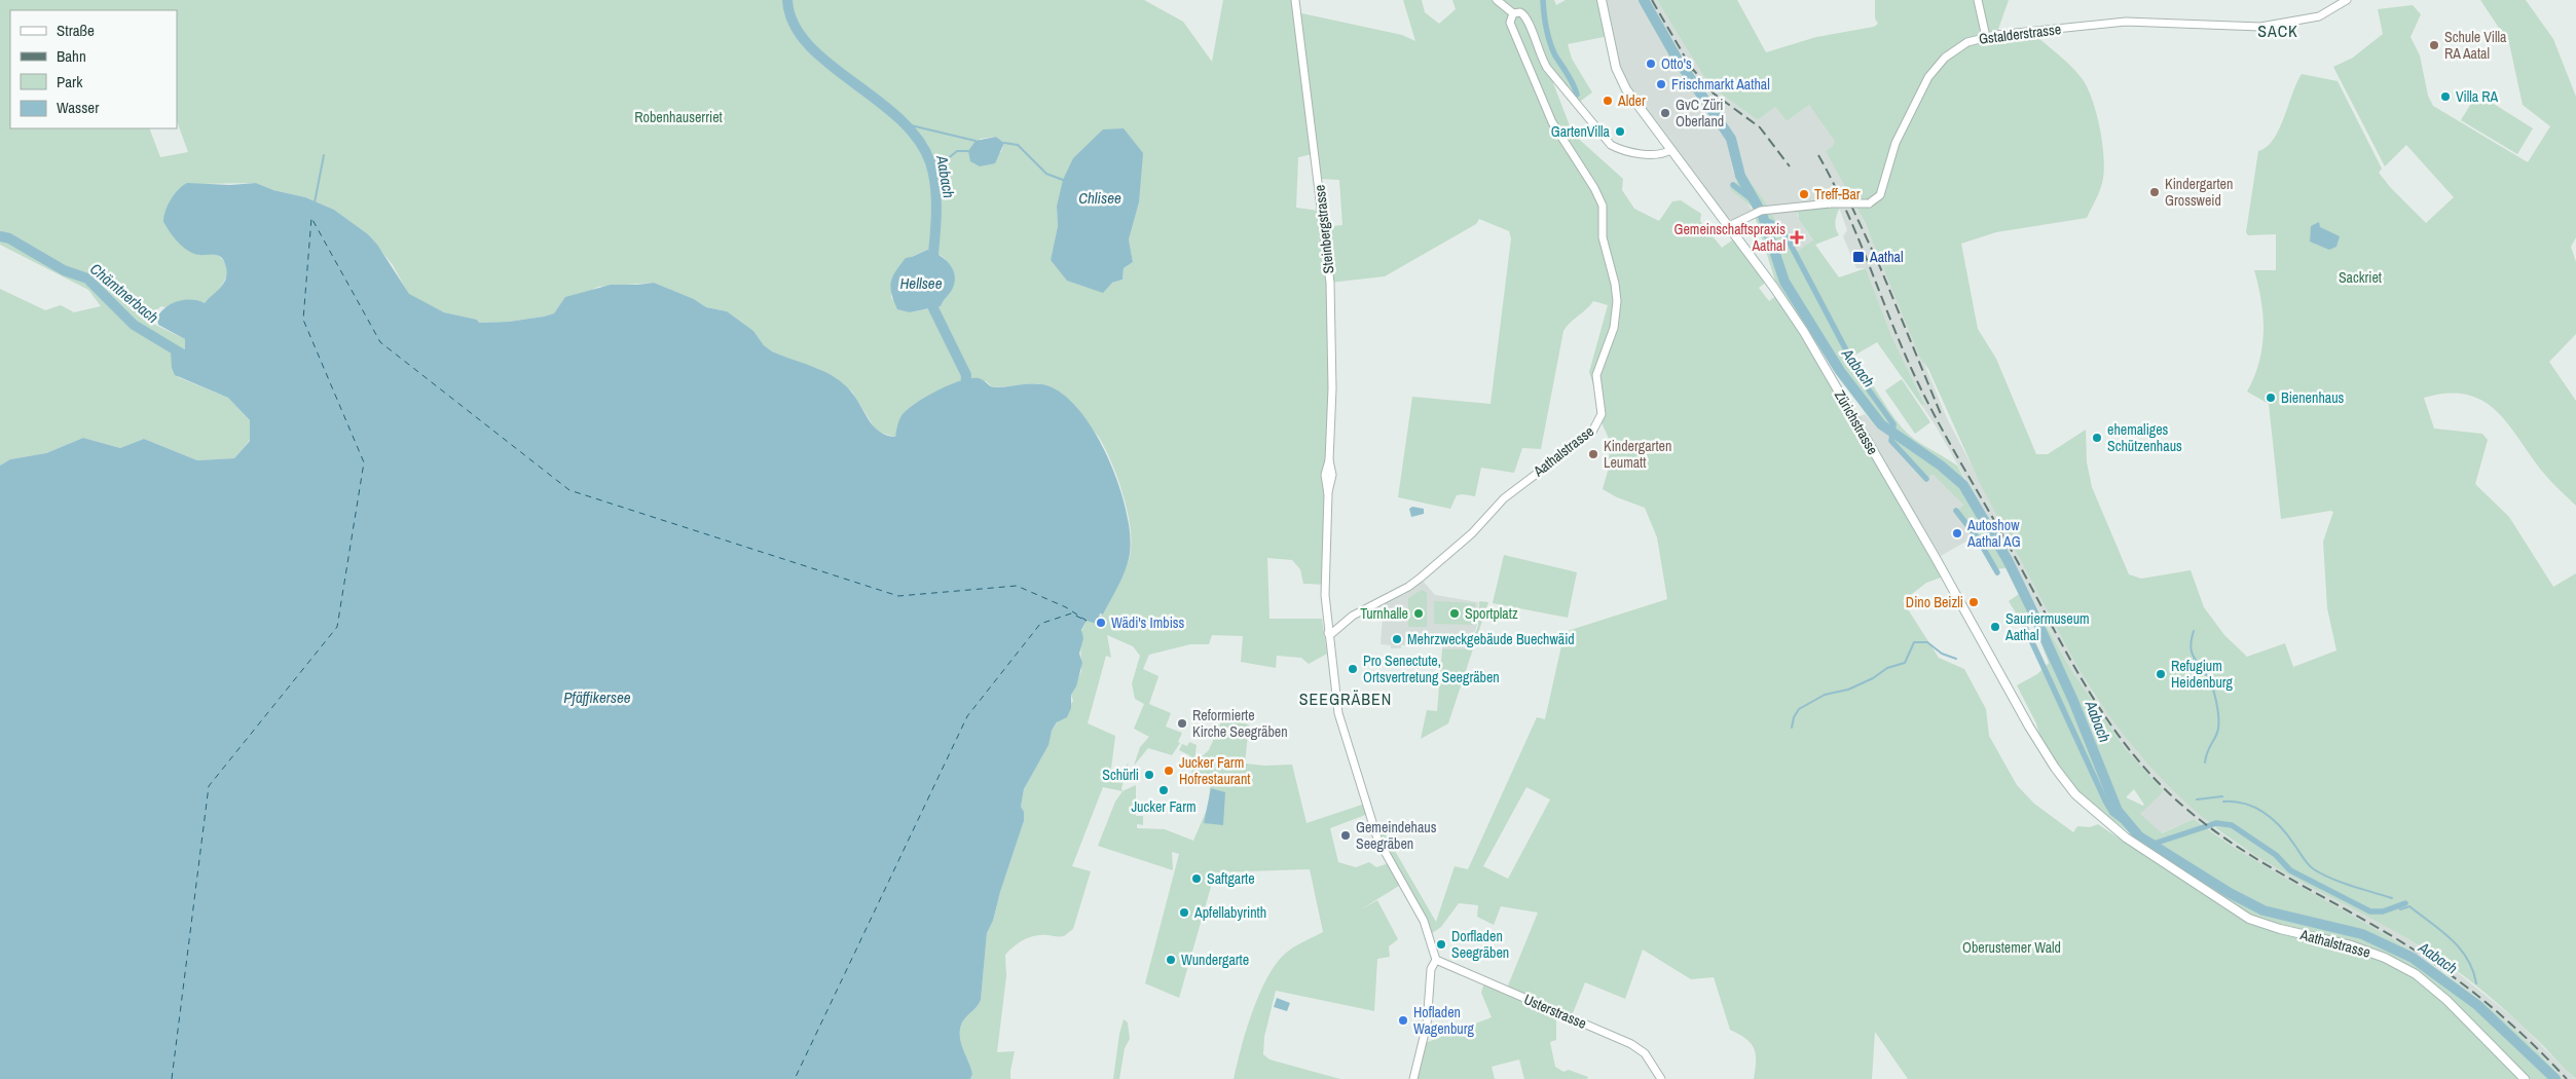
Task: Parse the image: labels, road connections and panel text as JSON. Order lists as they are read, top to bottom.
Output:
{
  "streets": {
    "main road": ["Zürichstrasse", "Aathalstrasse"],
    "street": ["Gstalderstrasse", "Steinbergstrasse", "Usterstrasse"]
  },
  "crossings": [
    ["Gstalderstrasse", "Zürichstrasse"],
    ["Steinbergstrasse", "Aathalstrasse"],
    ["Steinbergstrasse", "Usterstrasse"],
    ["Zürichstrasse", "Aathalstrasse"]
  ],
  "districts": ["SACK", "SEEGRÄBEN"],
  "water": [
    "Aabach",
    "Chlisee",
    "Hellsee",
    "Chämtnerbach",
    "Pfäffikersee"
  ],
  "parks": ["Robenhauserriet", "Sackriet", "Oberustemer Wald"],
  "places": {
    "other": [
      "Schule Villa RA Aatal",
      "Otto's",
      "Frischmarkt Aathal",
      "Villa RA",
      "Alder",
      "GvC Züri Oberland",
      "GartenVilla",
      "Kindergarten Grossweid",
      "Treff-Bar",
      "Bienenhaus",
      "ehemaliges Schützenhaus",
      "Kindergarten Leumatt",
      "Autoshow Aathal AG",
      "Dino Beizli",
      "Turnhalle",
      "Sportplatz",
      "Wädi's Imbiss",
      "Sauriermuseum Aathal",
      "Mehrzweckgebäude Buechwäid",
      "Pro Senectute, Ortsvertretung Seegräben",
      "Refugium Heidenburg",
      "Reformierte Kirche Seegräben",
      "Jucker Farm Hofrestaurant",
      "Schürli",
      "Jucker Farm",
      "Gemeindehaus Seegräben",
      "Saftgarte",
      "Apfellabyrinth",
      "Dorfladen Seegräben",
      "Wundergarte",
      "Hofladen Wagenburg"
    ],
    "health": ["Gemeinschaftspraxis Aathal"],
    "transit": ["Aathal"]
  },
  "legend": [
    "Straße",
    "Bahn",
    "Park",
    "Wasser"
  ]
}
